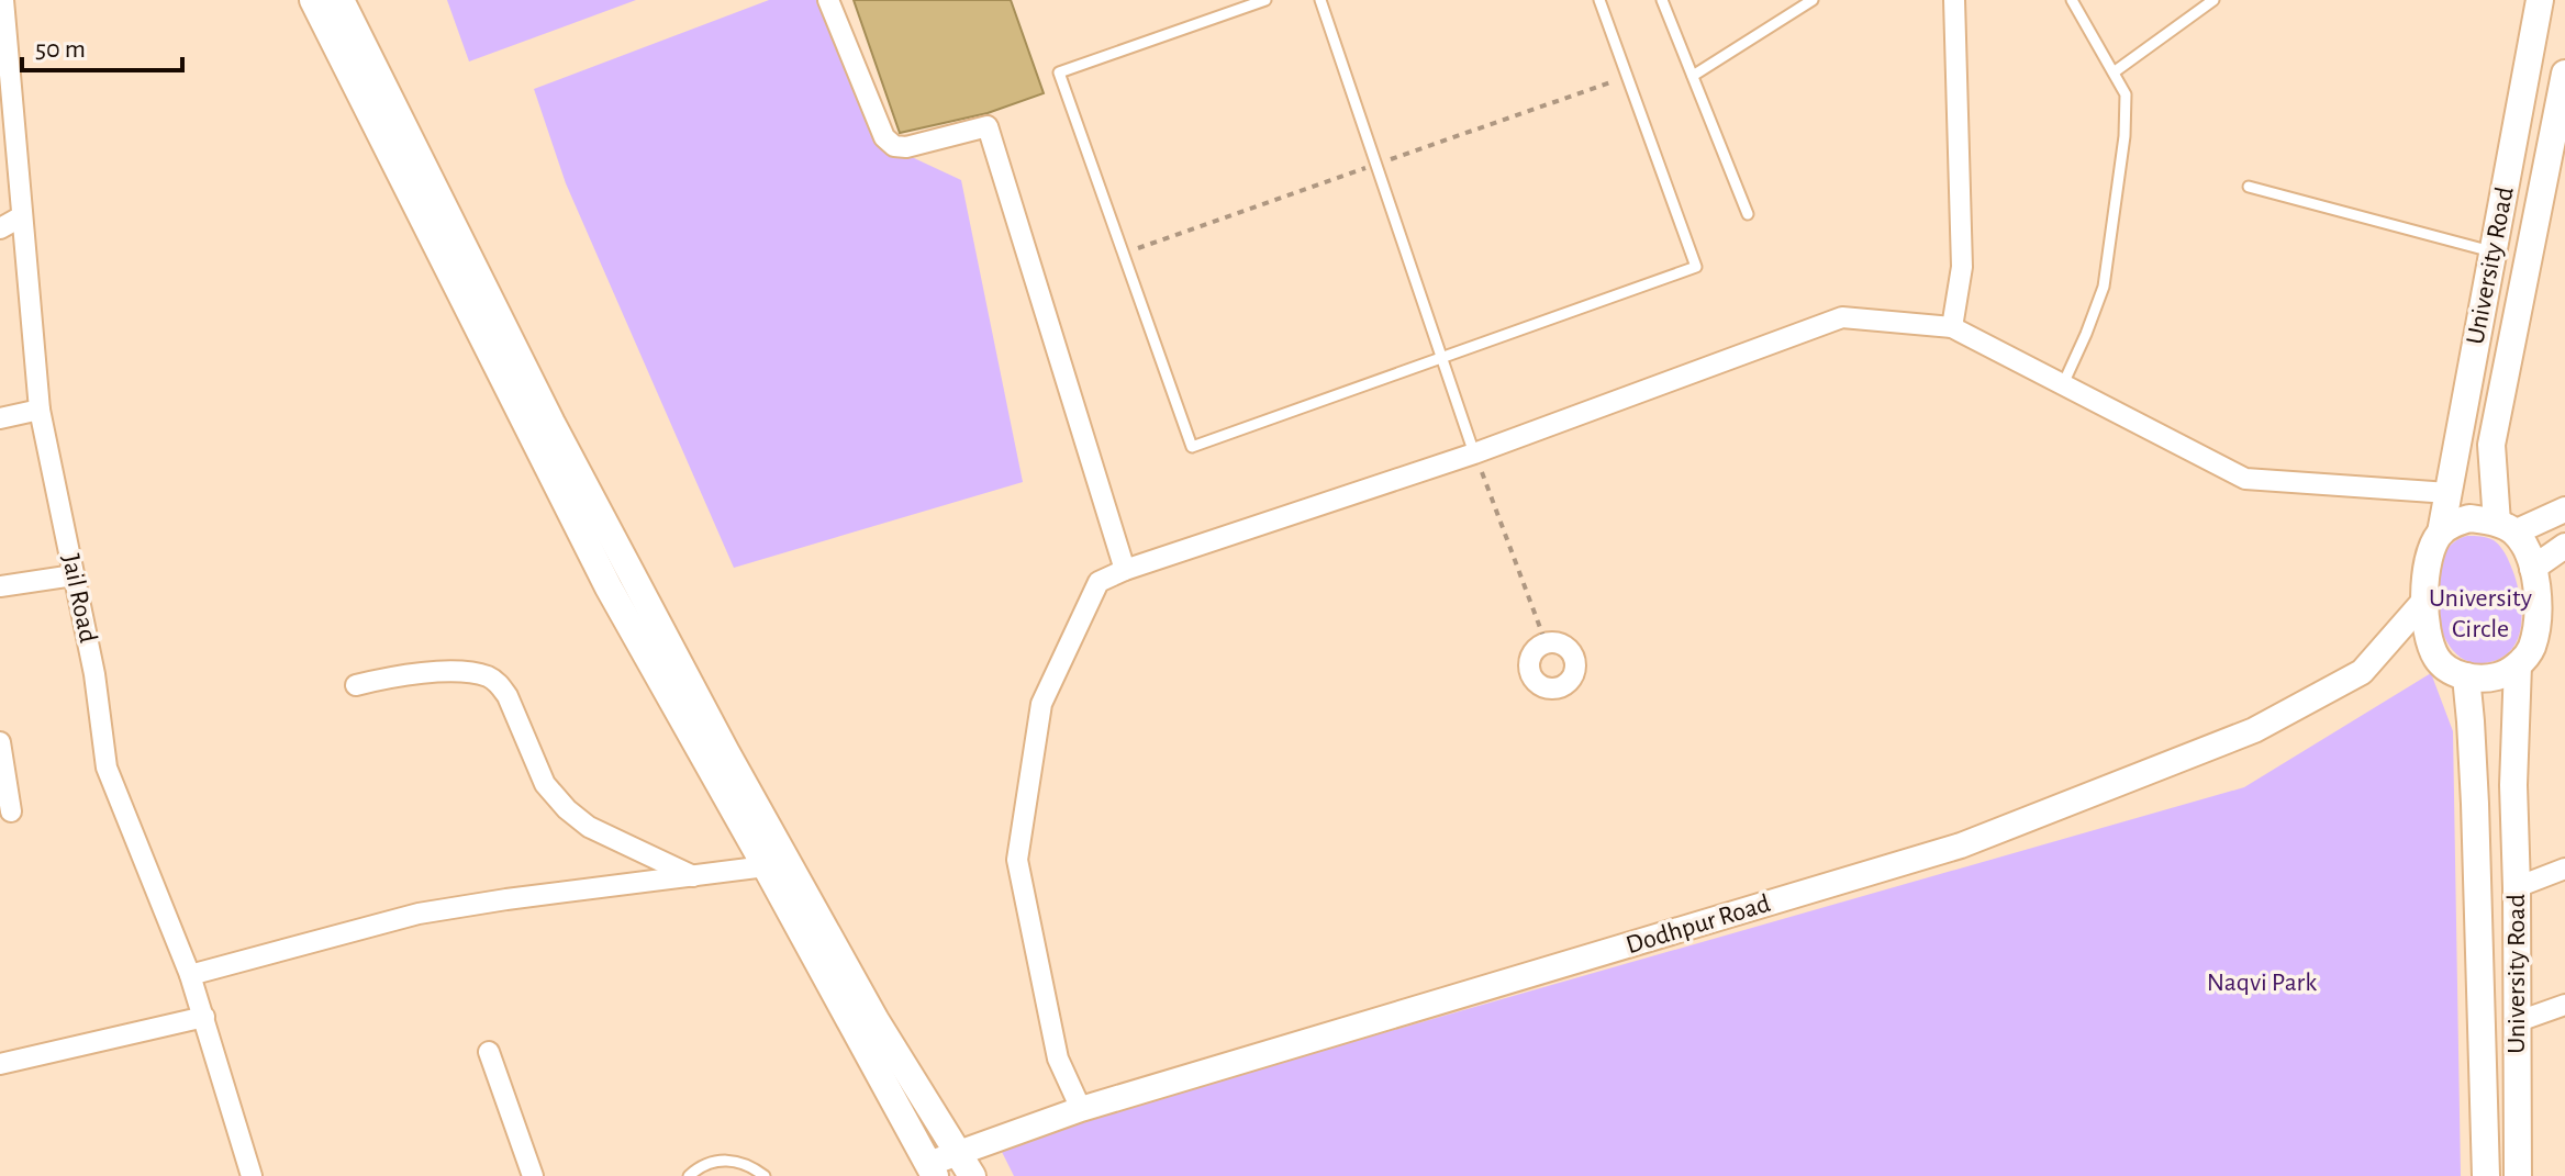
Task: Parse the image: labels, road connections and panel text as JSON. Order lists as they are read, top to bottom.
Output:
{
  "streets": {
    "main road": ["University Road"],
    "street": ["Jail Road", "Dodhpur Road"]
  },
  "crossings": [
    ["University Road", "Dodhpur Road"]
  ],
  "parks": ["University Circle", "Naqvi Park"],
  "scale_bar": "50 m"
}
